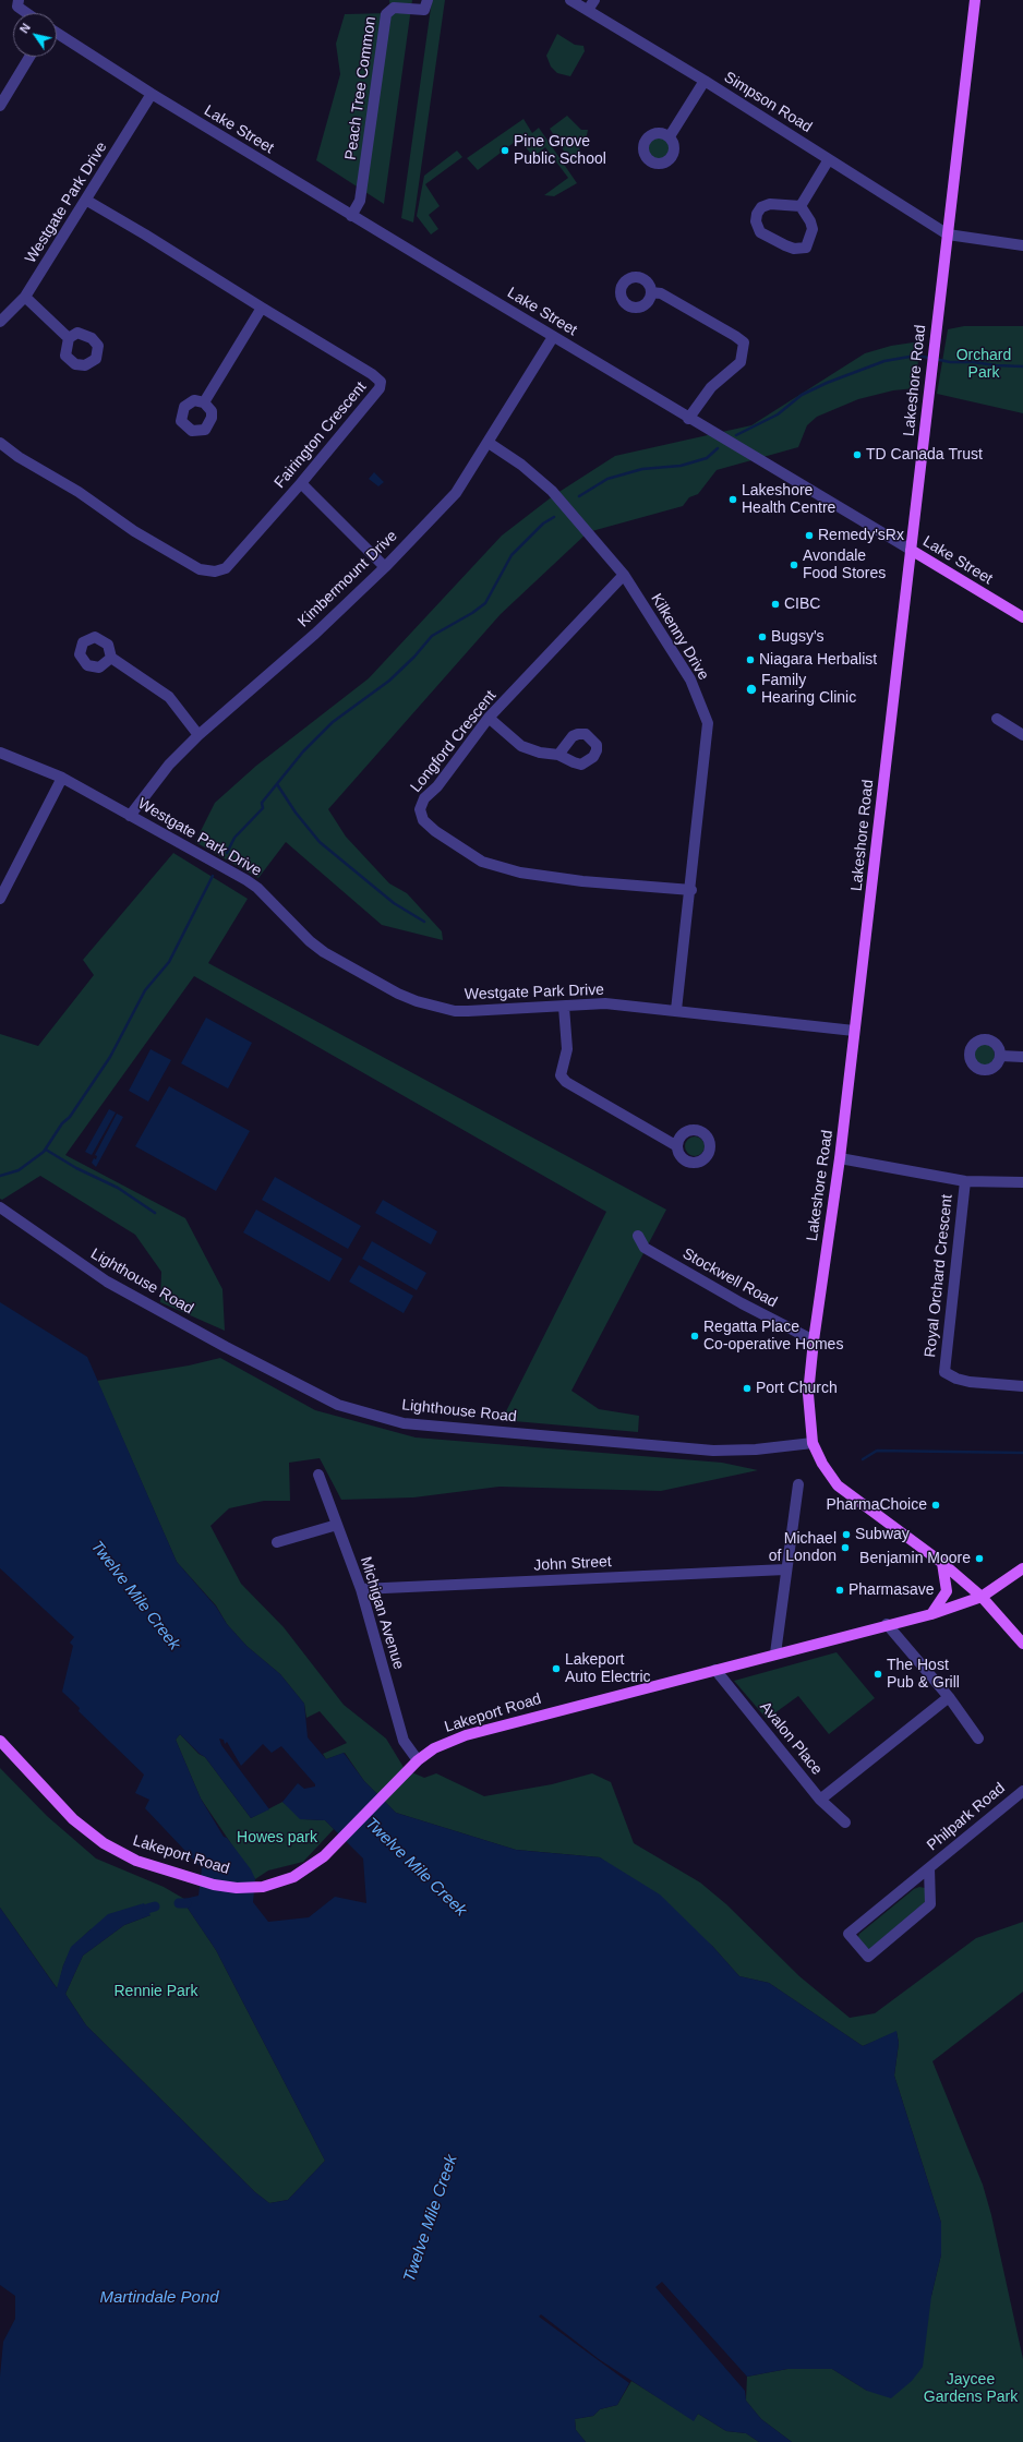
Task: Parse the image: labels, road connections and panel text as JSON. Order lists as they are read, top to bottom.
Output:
{
  "streets": {
    "main road": ["Lake Street", "Lakeshore Road", "Lakeport Road"],
    "street": [
      "Peach Tree Common",
      "Simpson Road",
      "Westgate Park Drive",
      "Fairington Crescent",
      "Kimbermount Drive",
      "Kilkenny Drive",
      "Longford Crescent",
      "Royal Orchard Crescent",
      "Stockwell Road",
      "Lighthouse Road",
      "John Street",
      "Michigan Avenue",
      "Avalon Place",
      "Philpark Road"
    ]
  },
  "crossings": [
    ["Peach Tree Common", "Lake Street"],
    ["Simpson Road", "Lakeshore Road"],
    ["Lake Street", "Westgate Park Drive"],
    ["Lake Street", "Lakeshore Road"],
    ["Lake Street", "Kimbermount Drive"],
    ["Westgate Park Drive", "Lakeshore Road"],
    ["Westgate Park Drive", "Fairington Crescent"],
    ["Westgate Park Drive", "Kimbermount Drive"],
    ["Westgate Park Drive", "Kilkenny Drive"],
    ["Lakeshore Road", "Stockwell Road"],
    ["Lakeshore Road", "Lighthouse Road"],
    ["Lakeshore Road", "Lakeport Road"],
    ["Kimbermount Drive", "Kilkenny Drive"],
    ["Kilkenny Drive", "Longford Crescent"],
    ["John Street", "Michigan Avenue"],
    ["Michigan Avenue", "Lakeport Road"],
    ["Lakeport Road", "Avalon Place"]
  ],
  "water": ["Twelve Mile Creek", "Martindale Pond"],
  "parks": [
    "Orchard Park",
    "Howes park",
    "Rennie Park",
    "Jaycee Gardens Park"
  ],
  "places": [
    "Pine Grove Public School",
    "TD Canada Trust",
    "Lakeshore Health Centre",
    "Remedy'sRx",
    "Avondale Food Stores",
    "CIBC",
    "Bugsy's",
    "Niagara Herbalist",
    "Family Hearing Clinic",
    "Regatta Place Co-operative Homes",
    "Port Church",
    "PharmaChoice",
    "Subway",
    "Michael of London",
    "Benjamin Moore",
    "Pharmasave",
    "Lakeport Auto Electric",
    "The Host Pub & Grill"
  ],
  "north": "top left"
}
